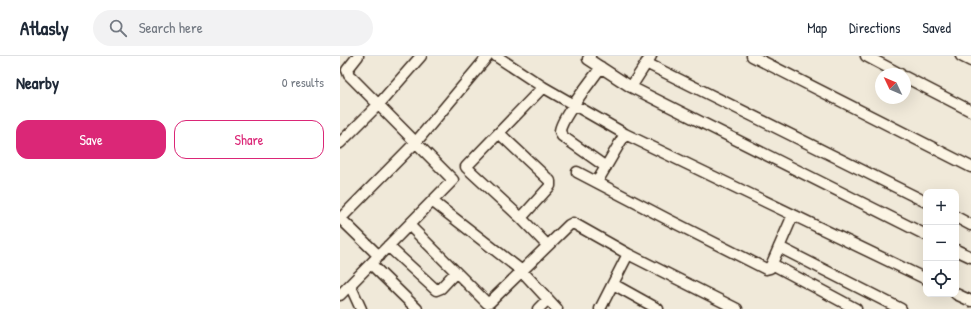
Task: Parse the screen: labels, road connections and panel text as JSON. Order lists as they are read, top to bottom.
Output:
{
  "north": "top left",
  "page": {
    "header": "Atlasly",
    "search": "Search here",
    "nav": ["Map", "Directions", "Saved"],
    "heading": ["Nearby", "0 results"],
    "buttons": ["Save", "Share"],
    "map_buttons": ["+", "−"]
  }
}
